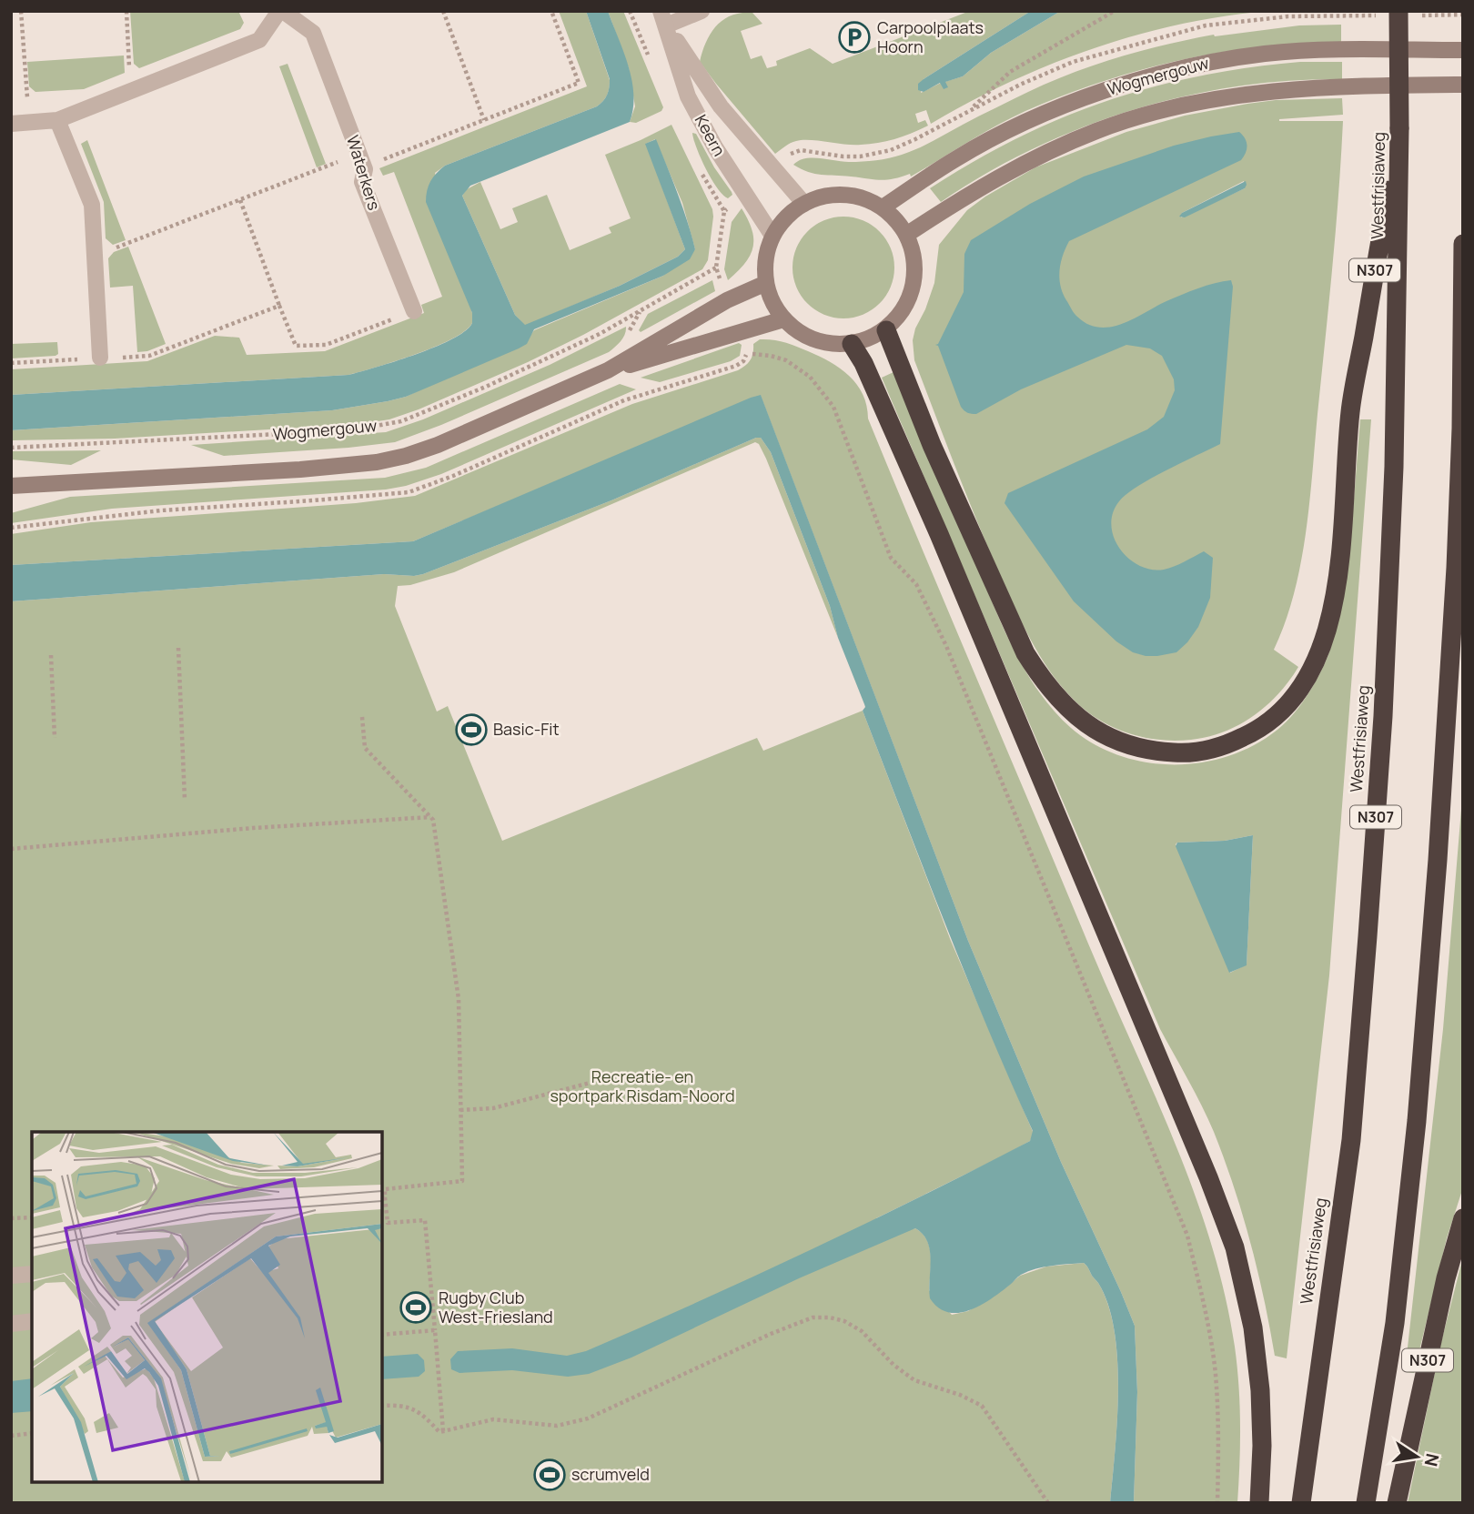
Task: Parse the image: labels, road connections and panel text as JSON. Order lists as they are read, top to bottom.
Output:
{
  "streets": {
    "highway": ["Westfrisiaweg", "N307"],
    "street": ["Wogmergouw", "Keern", "Waterkers"]
  },
  "crossings": [
    ["Wogmergouw", "Keern"],
    ["Wogmergouw", "N307"],
    ["Keern", "N307"],
    ["Westfrisiaweg", "N307"]
  ],
  "parks": ["Recreatie- en sportpark Risdam-Noord"],
  "places": {
    "parking": ["Carpoolplaats Hoorn"],
    "sports": ["Basic-Fit", "Rugby Club West-Friesland", "scrumveld"]
  },
  "north": "right"
}
